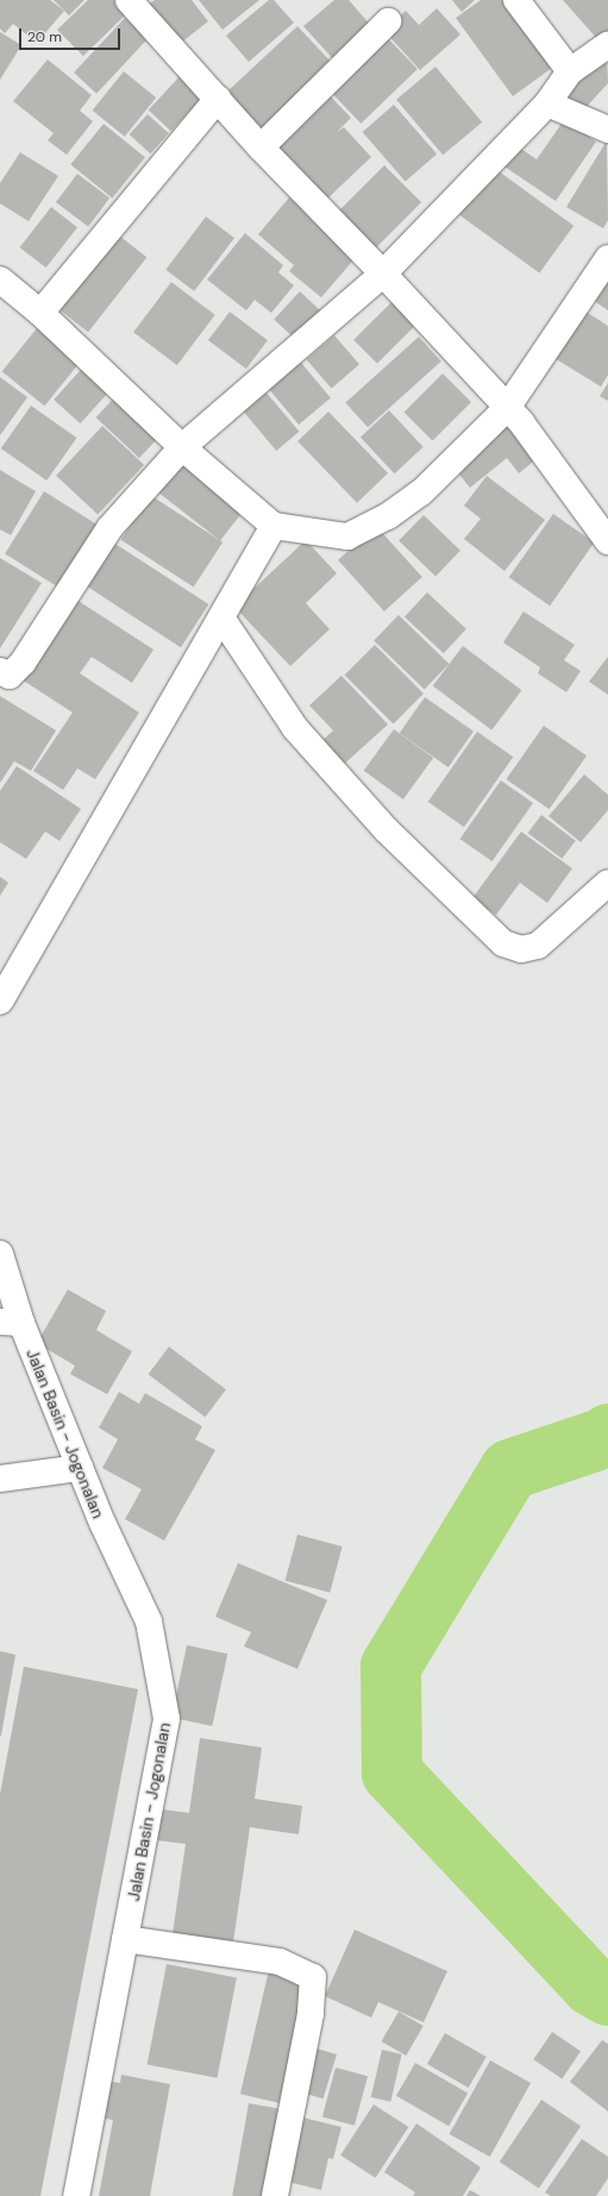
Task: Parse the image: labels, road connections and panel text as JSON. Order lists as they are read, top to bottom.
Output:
{
  "streets": {
    "street": ["Jalan Basin - Jogonalan"]
  },
  "scale_bar": "20 m"
}
